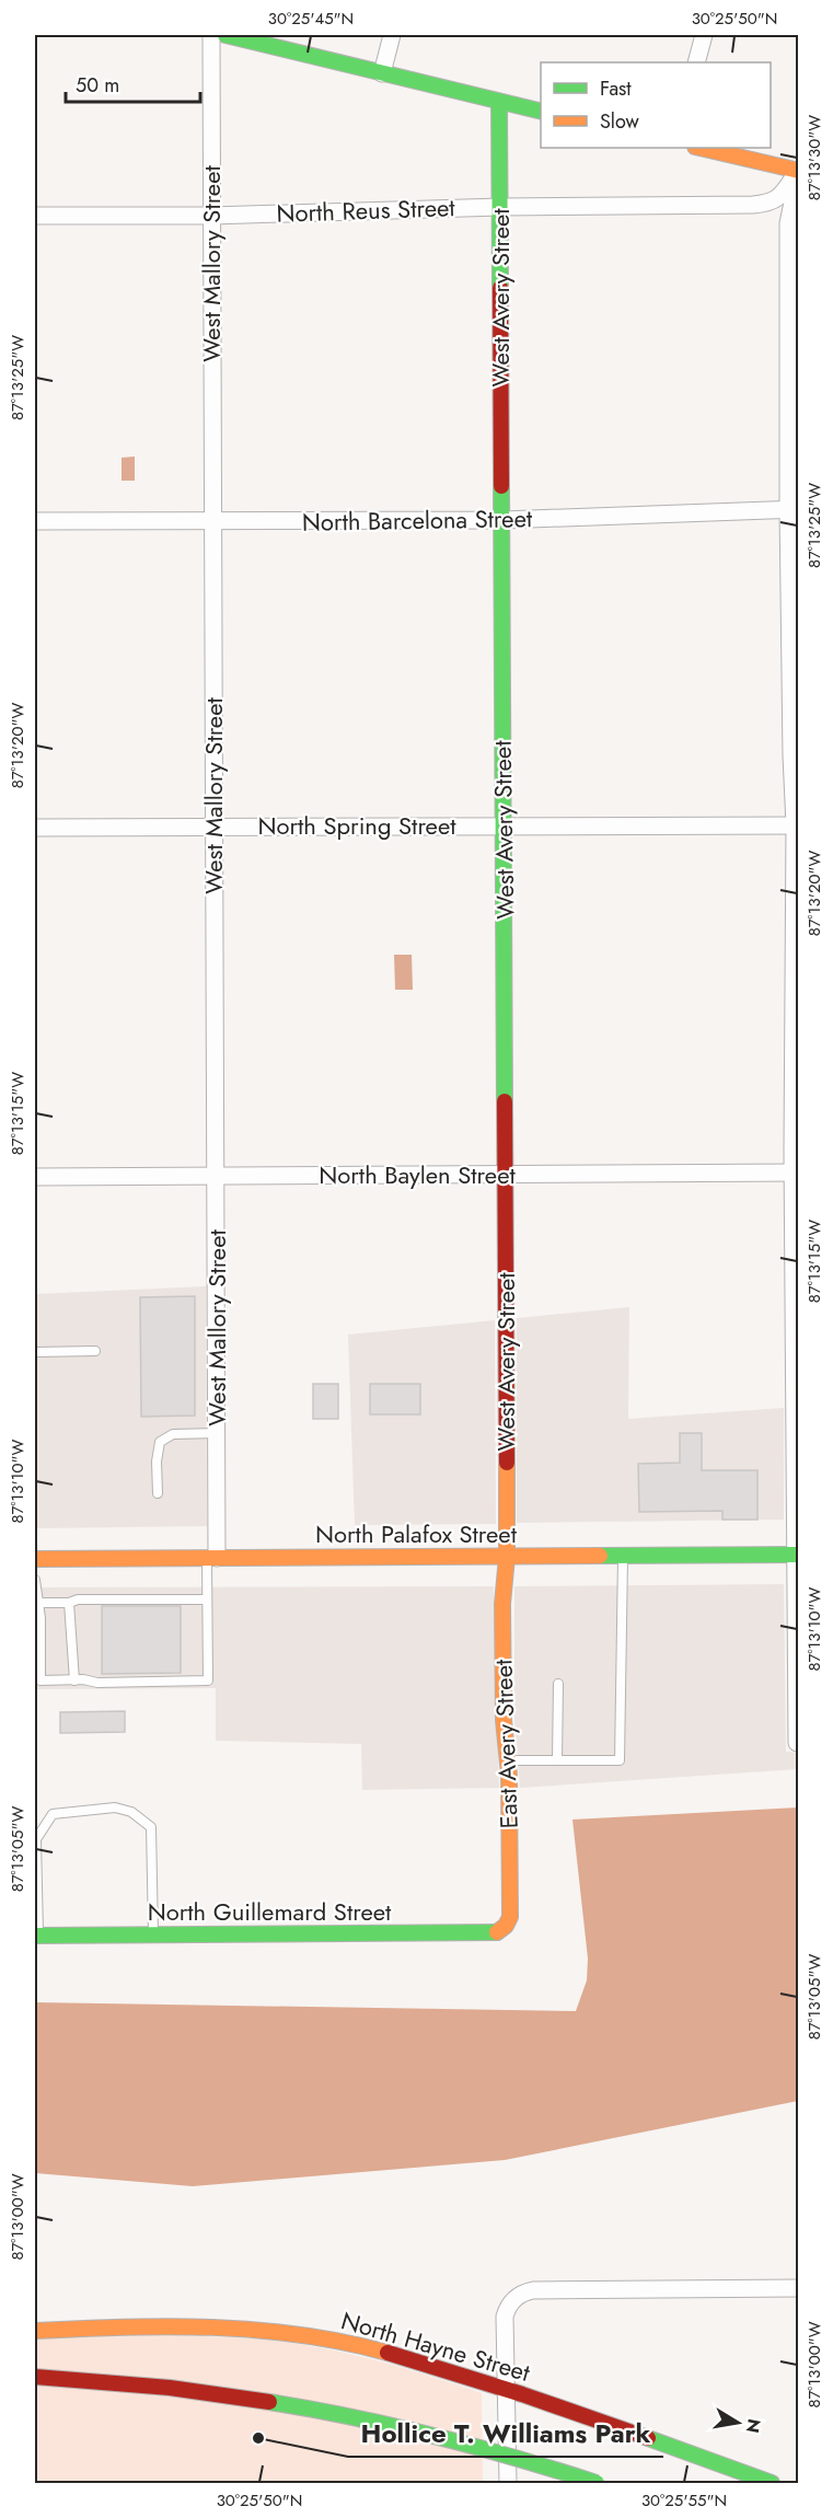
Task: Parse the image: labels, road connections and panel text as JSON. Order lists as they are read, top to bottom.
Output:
{
  "streets": {
    "main road": [
      "West Avery Street",
      "North Palafox Street",
      "East Avery Street",
      "North Guillemard Street",
      "North Hayne Street"
    ],
    "street": [
      "North Reus Street",
      "West Mallory Street",
      "North Barcelona Street",
      "North Spring Street",
      "North Baylen Street"
    ]
  },
  "crossings": [
    ["North Reus Street", "West Mallory Street"],
    ["North Reus Street", "West Avery Street"],
    ["West Mallory Street", "North Barcelona Street"],
    ["West Mallory Street", "North Spring Street"],
    ["West Mallory Street", "North Baylen Street"],
    ["West Mallory Street", "North Palafox Street"],
    ["West Avery Street", "North Barcelona Street"],
    ["West Avery Street", "North Spring Street"],
    ["West Avery Street", "North Baylen Street"],
    ["West Avery Street", "North Palafox Street"],
    ["West Avery Street", "East Avery Street"],
    ["North Palafox Street", "East Avery Street"],
    ["East Avery Street", "North Guillemard Street"]
  ],
  "places": ["Hollice T. Williams Park"],
  "legend": ["Fast", "Slow"],
  "scale_bar": "50 m",
  "north": "right",
  "coordinates": [
    "30°25'45\"N",
    "30°25'50\"N",
    "87°13'30\"W",
    "87°13'25\"W",
    "87°13'20\"W",
    "87°13'15\"W",
    "87°13'10\"W",
    "87°13'05\"W",
    "87°13'00\"W",
    "30°25'55\"N"
  ]
}
